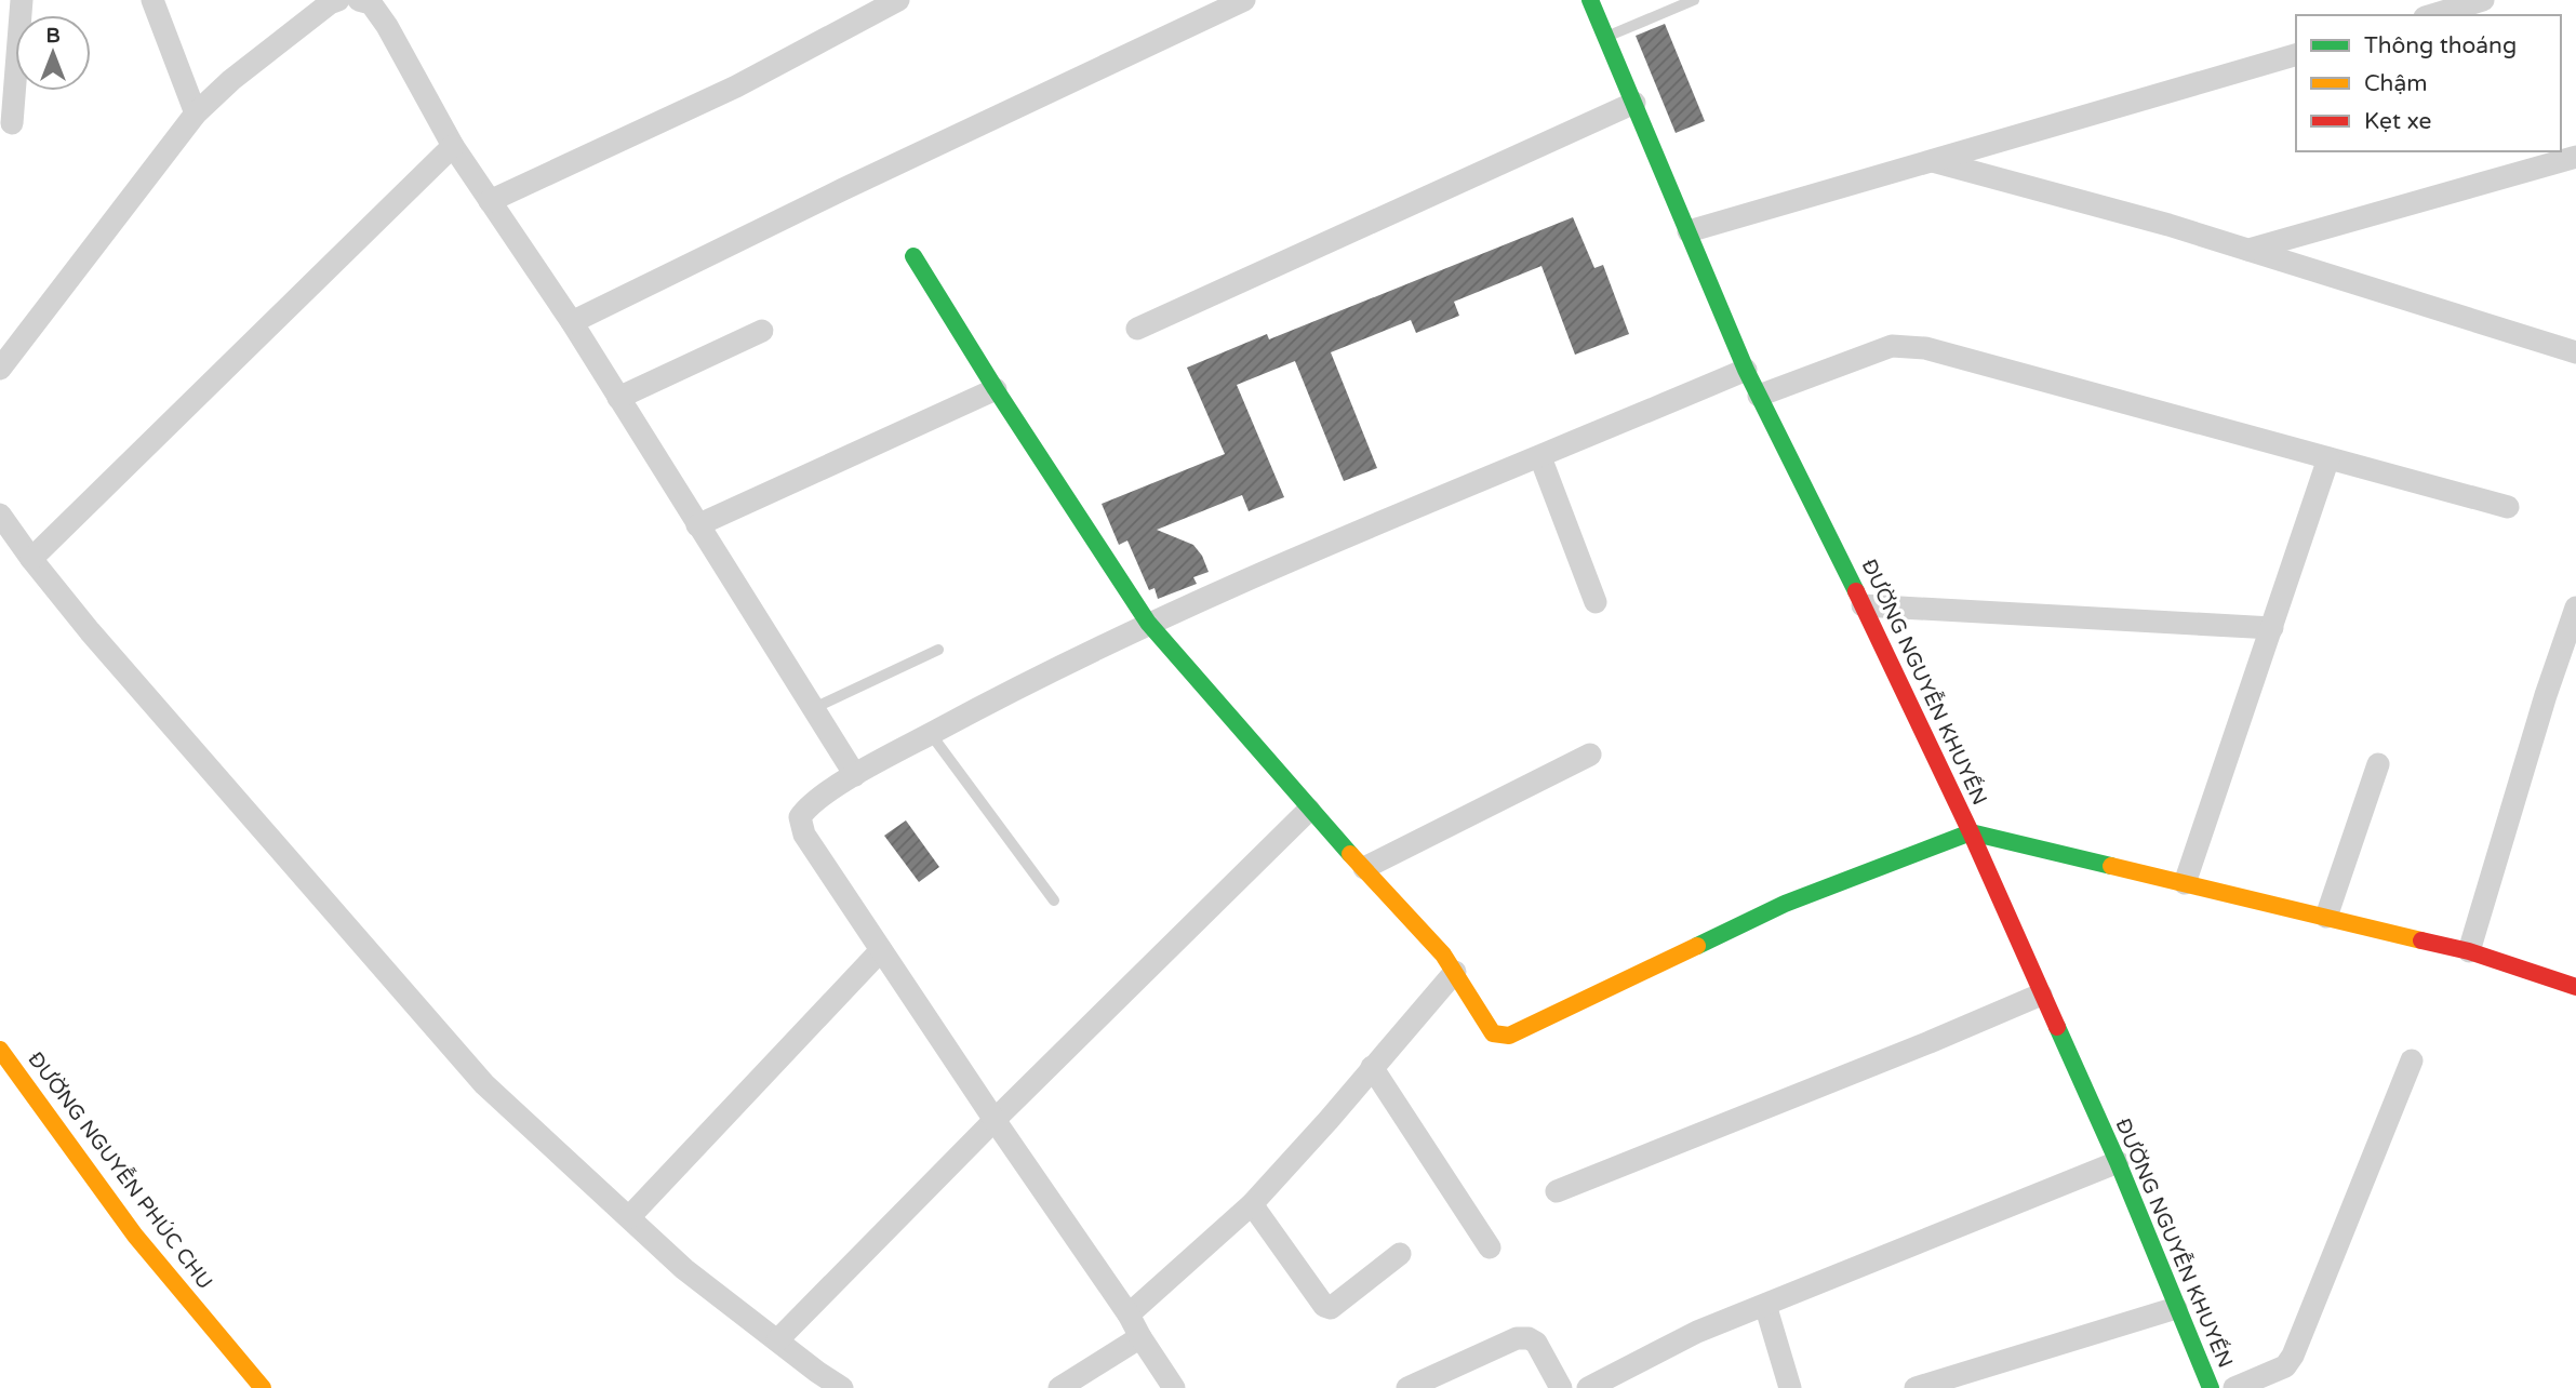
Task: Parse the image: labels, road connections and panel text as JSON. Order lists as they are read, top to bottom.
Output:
{
  "streets": {
    "street": ["ĐƯỜNG NGUYỄN KHUYẾN", "ĐƯỜNG NGUYỄN PHÚC CHU"]
  },
  "legend": ["Thông thoáng", "Chậm", "Kẹt xe"],
  "north": "top"
}
